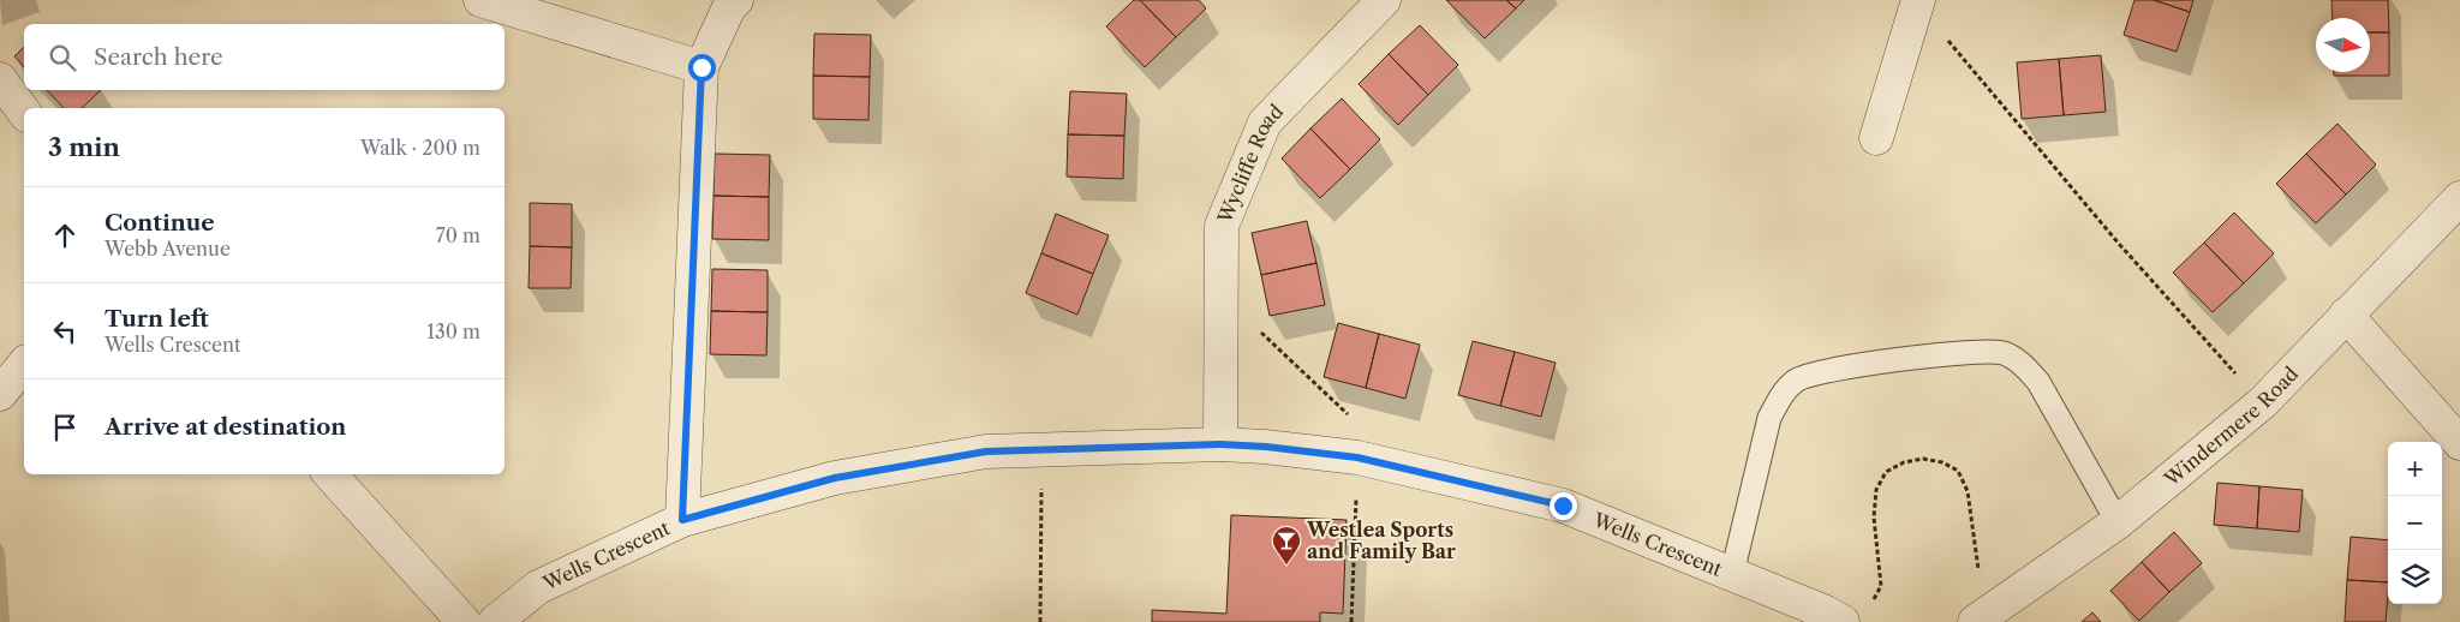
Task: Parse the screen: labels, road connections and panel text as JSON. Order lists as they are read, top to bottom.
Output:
{
  "streets": {
    "street": ["Wycliffe Road", "Windermere Road", "Wells Crescent"]
  },
  "crossings": [
    ["Wycliffe Road", "Wells Crescent"]
  ],
  "places": {
    "bar": ["Westlea Sports and Family Bar"]
  },
  "north": "right",
  "page": {
    "search": "Search here",
    "heading": ["3 min", "Walk · 200 m"],
    "list": [
      ["Continue", "Webb Avenue", "70 m"],
      ["Turn left", "Wells Crescent", "130 m"],
      "Arrive at destination"
    ],
    "map_buttons": ["+", "−"]
  }
}
